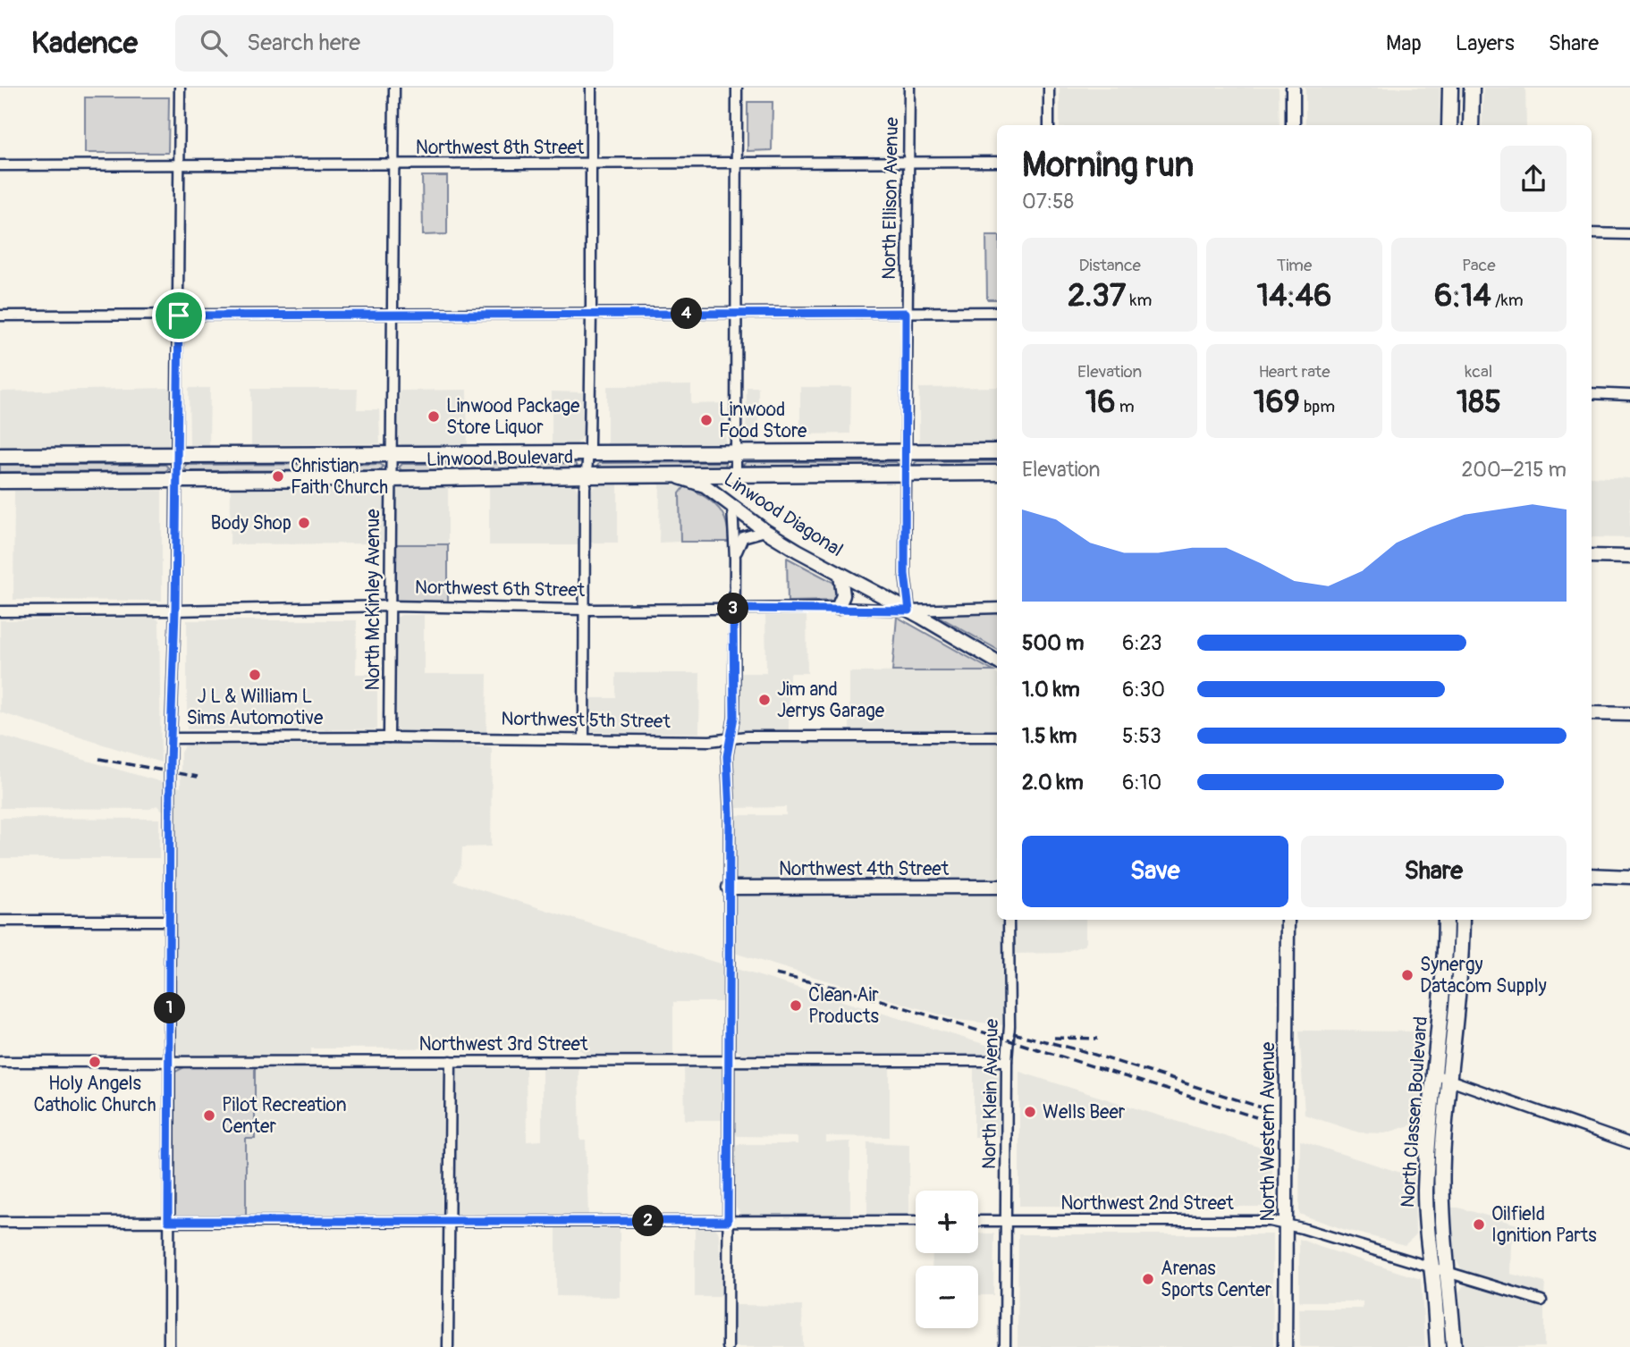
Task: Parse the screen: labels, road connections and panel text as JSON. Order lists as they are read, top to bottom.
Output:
{
  "streets": {
    "main road": [
      "Linwood Boulevard",
      "Linwood Diagonal",
      "Northwest 4th Street",
      "North Classen Boulevard",
      "North Western Avenue"
    ],
    "street": [
      "Northwest 8th Street",
      "North Ellison Avenue",
      "Northwest 6th Street",
      "North McKinley Avenue",
      "Northwest 5th Street",
      "Northwest 3rd Street",
      "North Klein Avenue",
      "Northwest 2nd Street"
    ]
  },
  "crossings": [
    ["Northwest 8th Street", "North Ellison Avenue"],
    ["Northwest 8th Street", "North McKinley Avenue"],
    ["North Ellison Avenue", "Linwood Boulevard"],
    ["North Ellison Avenue", "Linwood Diagonal"],
    ["North Ellison Avenue", "Northwest 6th Street"],
    ["Linwood Boulevard", "Linwood Diagonal"],
    ["Linwood Boulevard", "North McKinley Avenue"],
    ["Linwood Diagonal", "Northwest 6th Street"],
    ["Northwest 6th Street", "North McKinley Avenue"],
    ["North McKinley Avenue", "Northwest 5th Street"],
    ["Northwest 3rd Street", "North Klein Avenue"],
    ["North Klein Avenue", "Northwest 2nd Street"],
    ["North Classen Boulevard", "Northwest 2nd Street"],
    ["North Western Avenue", "Northwest 2nd Street"]
  ],
  "places": [
    "Linwood Package Store Liquor",
    "Linwood Food Store",
    "Christian Faith Church",
    "Body Shop",
    "J L & William L Sims Automotive",
    "Jim and Jerrys Garage",
    "Synergy Datacom Supply",
    "Clean Air Products",
    "Holy Angels Catholic Church",
    "Wells Beer",
    "Pilot Recreation Center",
    "Oilfield Ignition Parts",
    "Arenas Sports Center"
  ],
  "page": {
    "header": "Kadence",
    "search": "Search here",
    "nav": ["Map", "Layers", "Share"],
    "heading": ["Morning run", "07:58"],
    "stats": [
      ["Distance", "2.37 km"],
      ["Time", "14:46"],
      ["Pace", "6:14 /km"],
      ["Elevation", "16 m"],
      ["Heart rate", "169 bpm"],
      ["kcal", "185"]
    ],
    "pins": [
      "4",
      "3",
      "1",
      "2"
    ],
    "chart": ["Elevation", "200–215 m"],
    "list": [
      {
        "name": "500 m",
        "note": "6:23"
      },
      {
        "name": "1.0 km",
        "note": "6:30"
      },
      {
        "name": "1.5 km",
        "note": "5:53"
      },
      {
        "name": "2.0 km",
        "note": "6:10"
      }
    ],
    "buttons": ["Save", "Share"],
    "map_buttons": ["+", "−"]
  }
}
